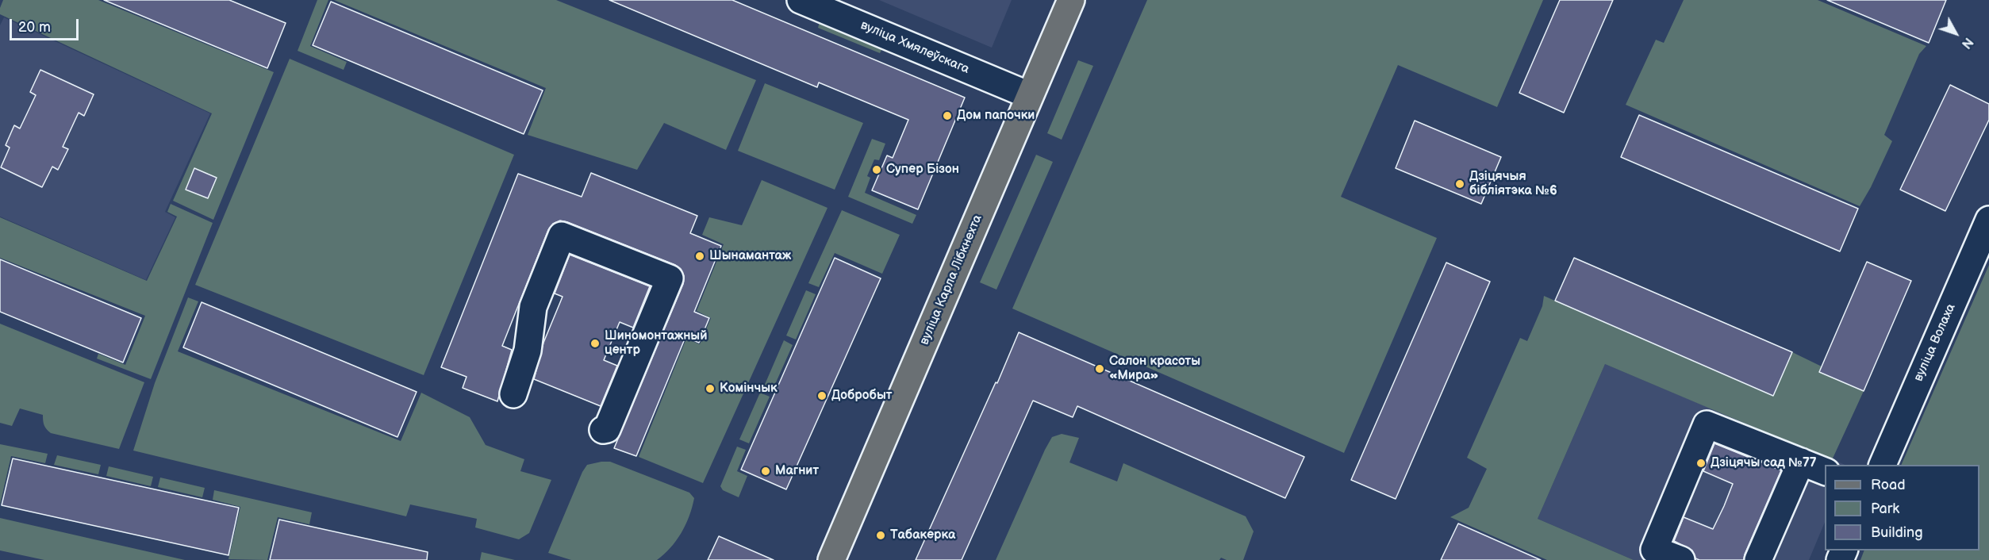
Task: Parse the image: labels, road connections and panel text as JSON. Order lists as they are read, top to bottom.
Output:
{
  "streets": {
    "main road": ["вуліца Карла Лібкнехта"],
    "street": ["вуліца Хмялеўскага", "вуліца Волаха"]
  },
  "crossings": [
    ["вуліца Хмялеўскага", "вуліца Карла Лібкнехта"]
  ],
  "places": [
    "Дом папочки",
    "Супер Бізон",
    "Дзіцячыя бібліятэка №6",
    "Шынамантаж",
    "Шиномонтажный центр",
    "Салон красоты «Мира»",
    "Комінчык",
    "Добробыт",
    "Дзіцячы сад №77",
    "Магнит",
    "Табакерка"
  ],
  "legend": ["Road", "Park", "Building"],
  "scale_bar": "20 m",
  "north": "bottom right"
}
